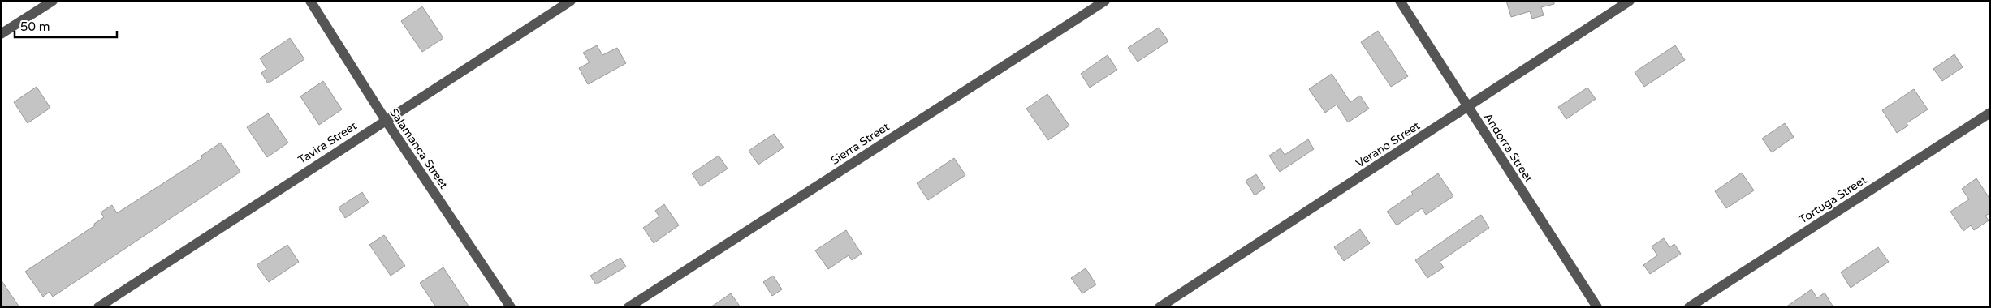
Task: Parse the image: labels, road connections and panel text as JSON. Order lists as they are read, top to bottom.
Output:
{
  "streets": {
    "street": [
      "Tavira Street",
      "Sierra Street",
      "Verano Street",
      "Andorra Street",
      "Salamanca Street",
      "Tortuga Street"
    ]
  },
  "crossings": [
    ["Tavira Street", "Salamanca Street"],
    ["Verano Street", "Andorra Street"]
  ],
  "scale_bar": "50 m"
}
